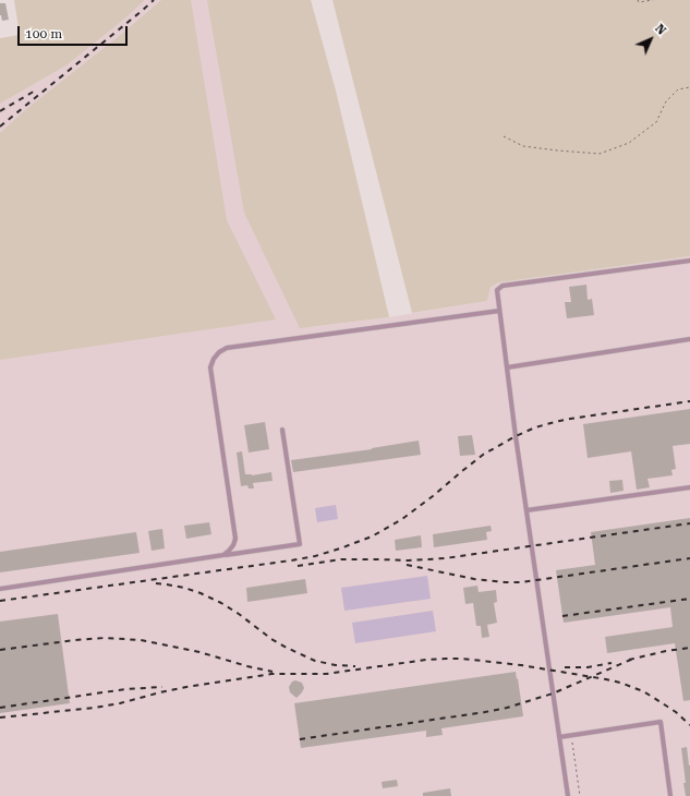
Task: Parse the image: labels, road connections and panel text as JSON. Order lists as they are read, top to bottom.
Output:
{
  "scale_bar": "100 m",
  "north": "top right"
}
